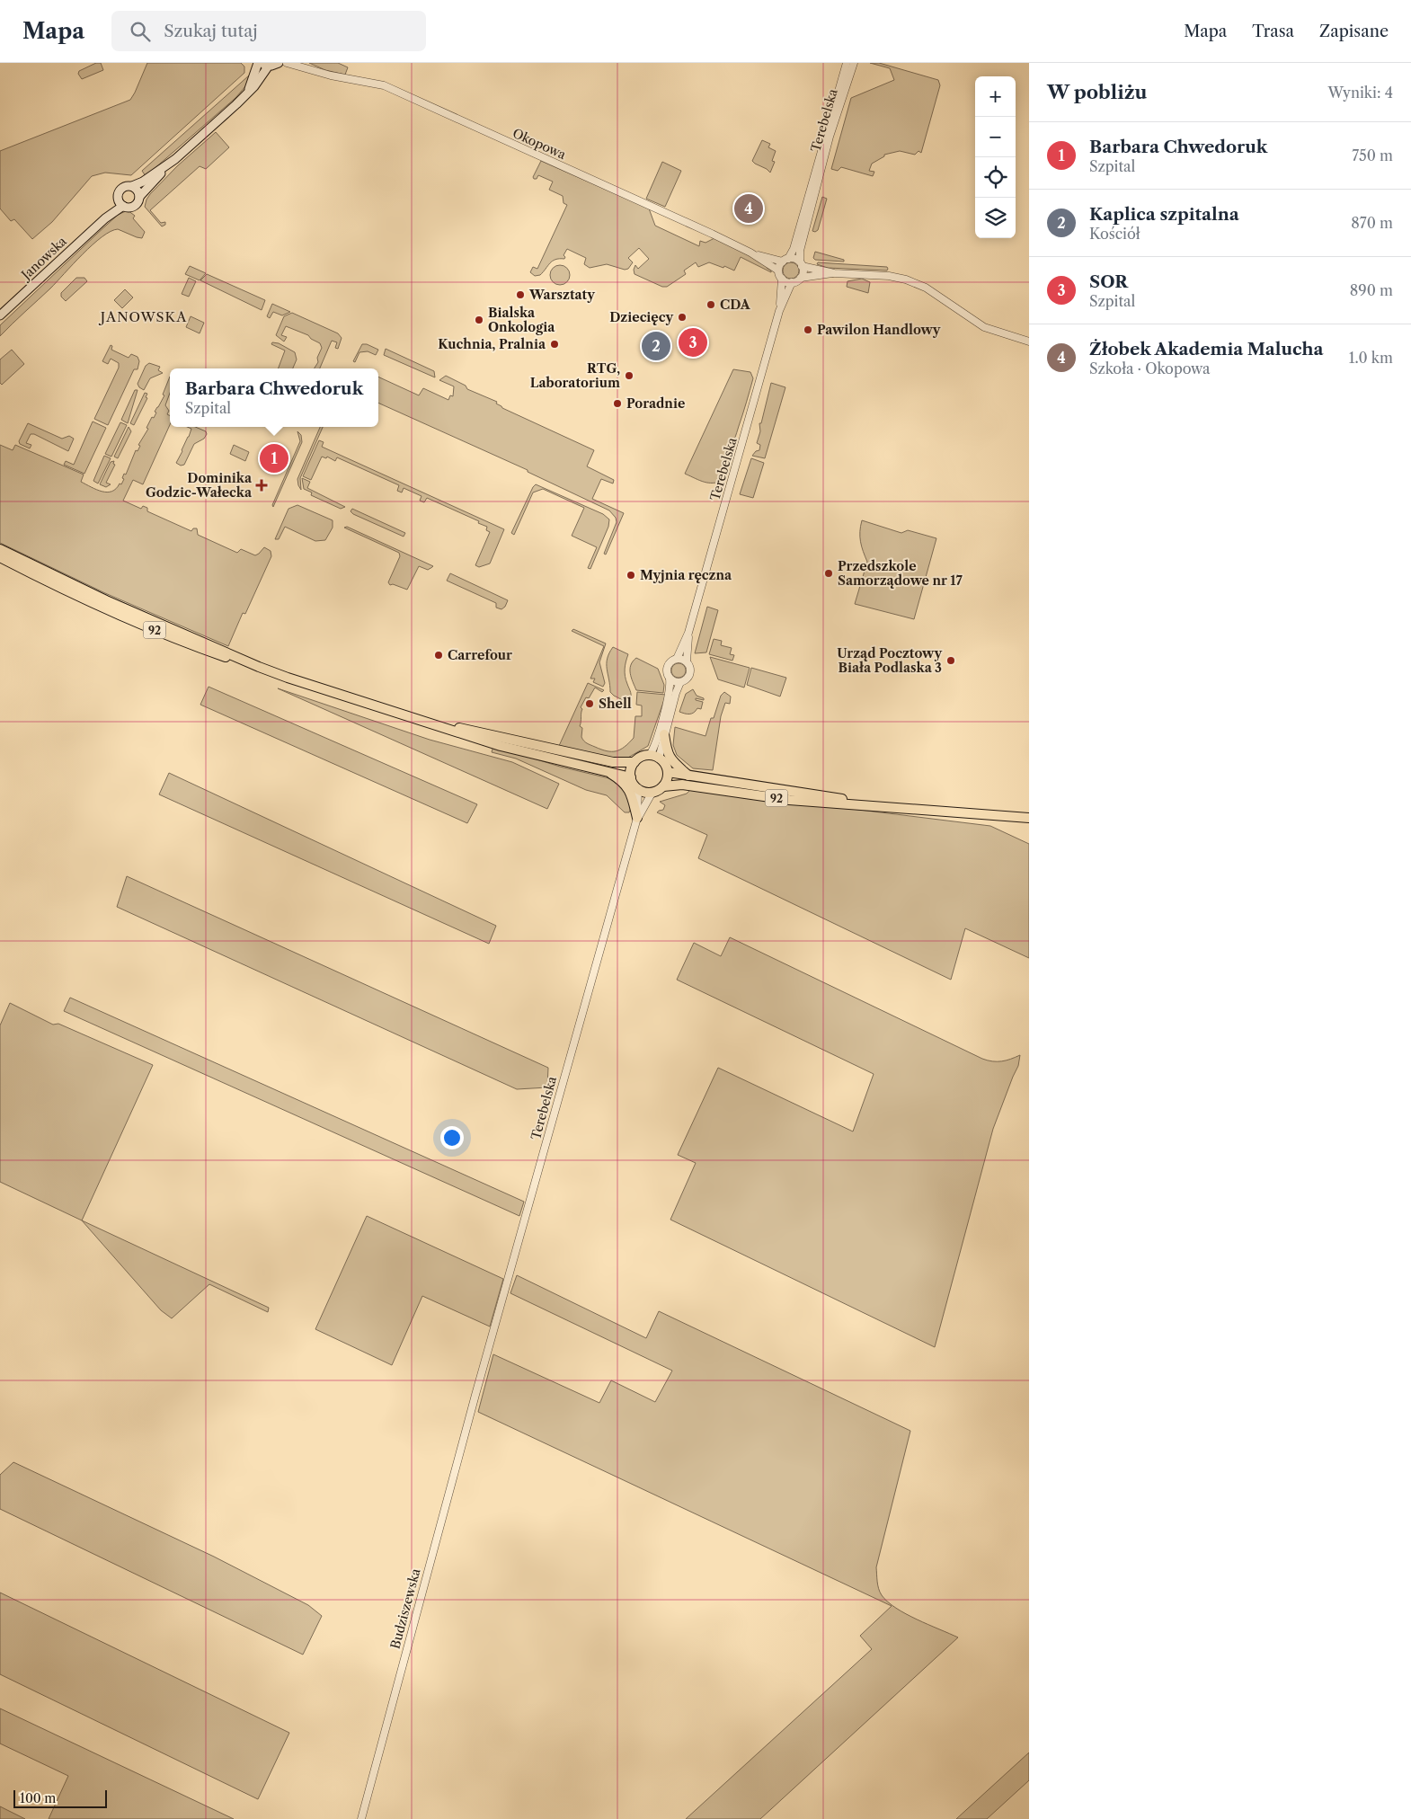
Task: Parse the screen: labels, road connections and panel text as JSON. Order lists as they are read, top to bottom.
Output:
{
  "streets": {
    "main road": ["Janowska", "92"],
    "street": ["Terebelska", "Okopowa", "Budziszewska"]
  },
  "crossings": [
    ["Terebelska", "Okopowa"],
    ["Terebelska", "92"],
    ["Terebelska", "Budziszewska"]
  ],
  "districts": ["JANOWSKA"],
  "places": {
    "other": [
      "Warsztaty",
      "CDA",
      "Dziecięcy",
      "Bialska Onkologia",
      "Pawilon Handlowy",
      "Kuchnia, Pralnia",
      "RTG, Laboratorium",
      "Poradnie",
      "Przedszkole Samorządowe nr 17",
      "Myjnia ręczna",
      "Carrefour",
      "Urząd Pocztowy Biała Podlaska 3",
      "Shell"
    ],
    "health": ["Dominika Godzic-Wałecka"]
  },
  "scale_bar": "100 m",
  "page": {
    "header": "Mapa",
    "search": "Szukaj tutaj",
    "nav": ["Mapa", "Trasa", "Zapisane"],
    "heading": ["W pobliżu", "Wyniki: 4"],
    "map_buttons": ["+", "−"],
    "list": [
      {
        "mark": "1",
        "name": "Barbara Chwedoruk",
        "note": "Szpital",
        "value": "750 m"
      },
      {
        "mark": "2",
        "name": "Kaplica szpitalna",
        "note": "Kościół",
        "value": "870 m"
      },
      {
        "mark": "3",
        "name": "SOR",
        "note": "Szpital",
        "value": "890 m"
      },
      {
        "mark": "4",
        "name": "Żłobek Akademia Malucha",
        "note": "Szkoła · Okopowa",
        "value": "1.0 km"
      }
    ],
    "pins": [
      "4",
      "3",
      "2",
      "1"
    ],
    "popup": ["Barbara Chwedoruk", "Szpital"],
    "scale": "100 m"
  }
}
